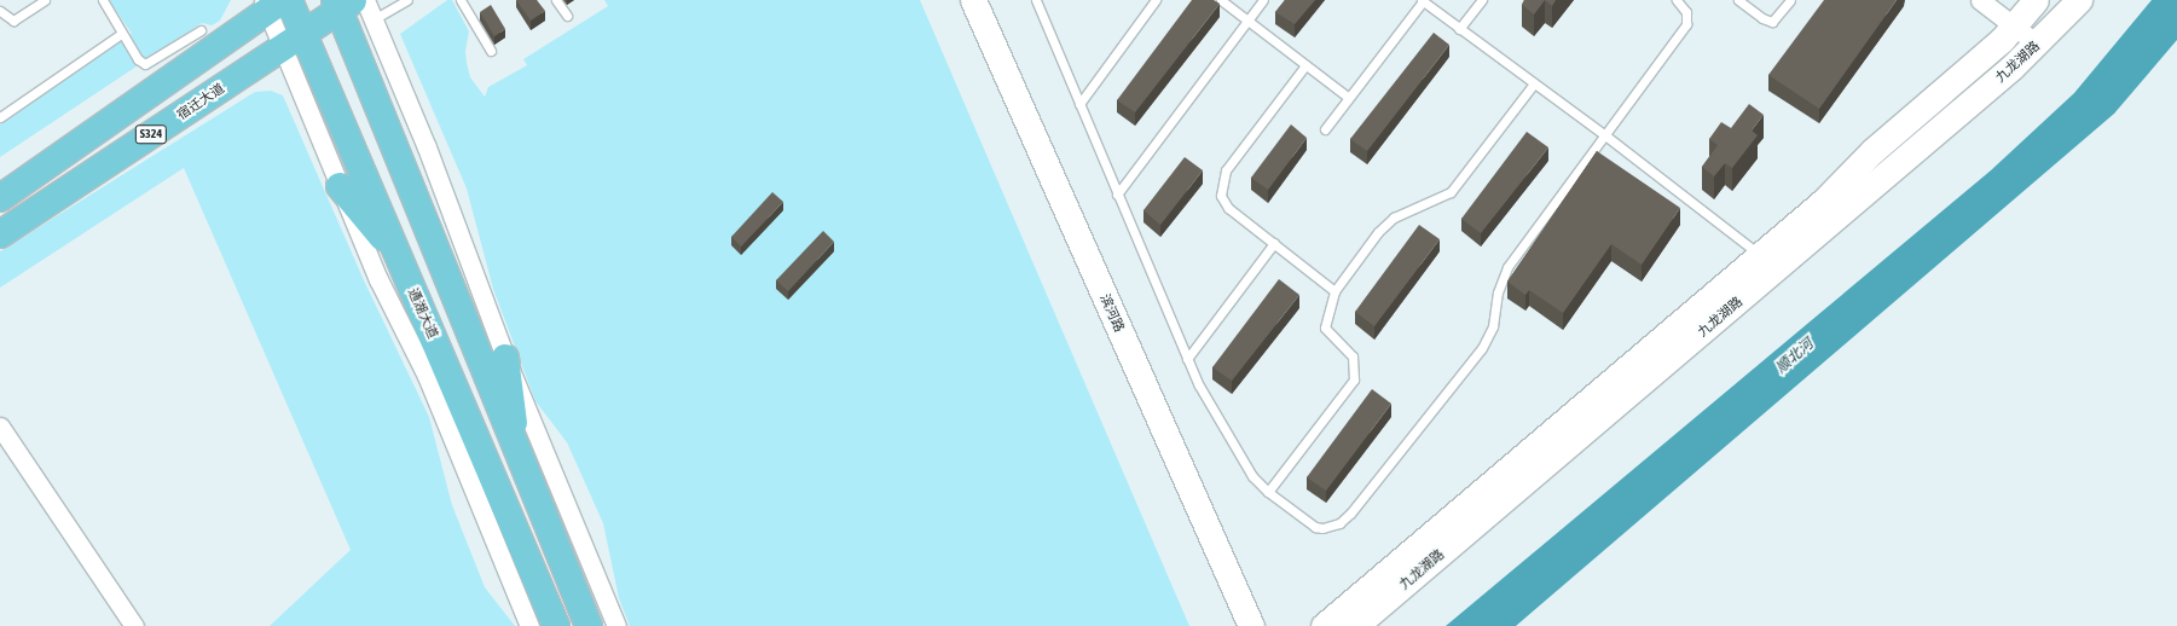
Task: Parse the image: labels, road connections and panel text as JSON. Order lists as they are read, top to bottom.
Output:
{
  "streets": {
    "main road": ["宿迁大道", "S324", "通湖大道"],
    "street": ["九龙湖路", "滨河路"]
  },
  "crossings": [
    ["宿迁大道", "通湖大道"],
    ["S324", "通湖大道"]
  ],
  "water": ["顺北河"]
}
